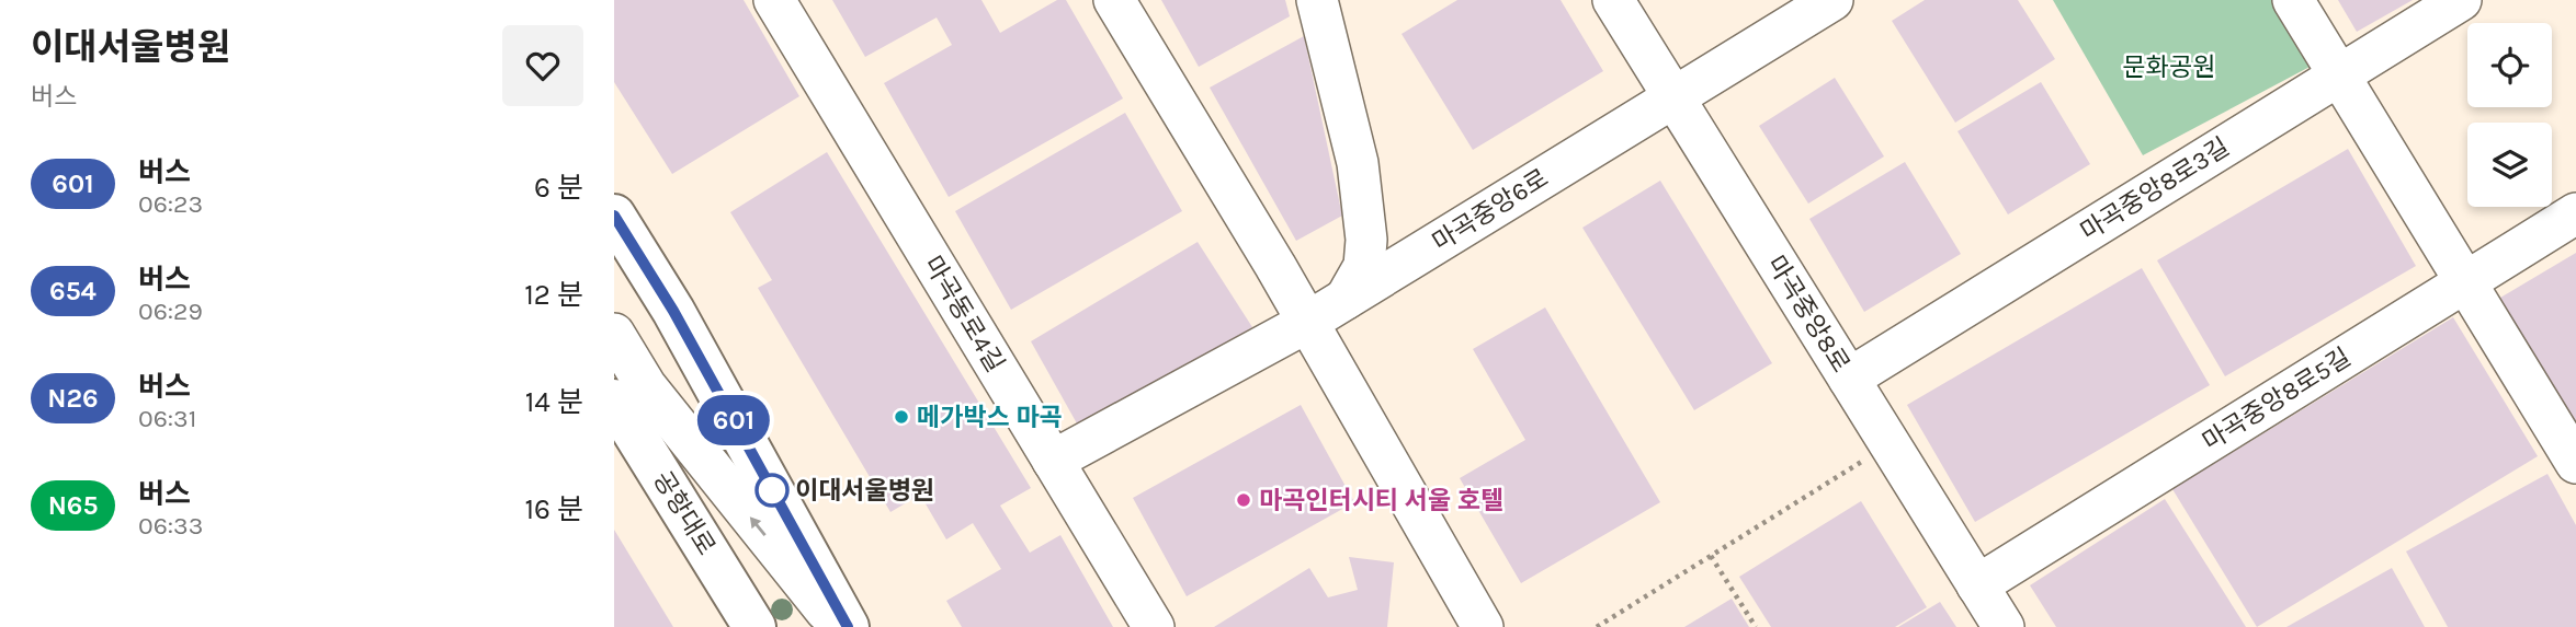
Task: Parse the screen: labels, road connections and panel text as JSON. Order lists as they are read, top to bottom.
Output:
{
  "streets": {
    "main road": ["공항대로"],
    "street": [
      "마곡중앙8로3길",
      "마곡중앙6로",
      "마곡동로4길",
      "마곡중앙8로",
      "마곡중앙8로5길"
    ]
  },
  "crossings": [
    ["마곡중앙8로3길", "마곡중앙8로"],
    ["마곡중앙6로", "마곡동로4길"],
    ["마곡중앙6로", "마곡중앙8로"],
    ["마곡중앙8로", "마곡중앙8로5길"]
  ],
  "parks": ["문화공원"],
  "places": ["메가박스 마곡", "이대서울병원", "마곡인터시티 서울 호텔"],
  "lines": ["bus line 601"],
  "page": {
    "heading": ["이대서울병원", "버스"],
    "on_map": "601",
    "list": [
      {
        "mark": "601",
        "name": "버스",
        "note": "06:23",
        "value": "6 분"
      },
      {
        "mark": "654",
        "name": "버스",
        "note": "06:29",
        "value": "12 분"
      },
      {
        "mark": "N26",
        "name": "버스",
        "note": "06:31",
        "value": "14 분"
      },
      {
        "mark": "N65",
        "name": "버스",
        "note": "06:33",
        "value": "16 분"
      }
    ]
  }
}
